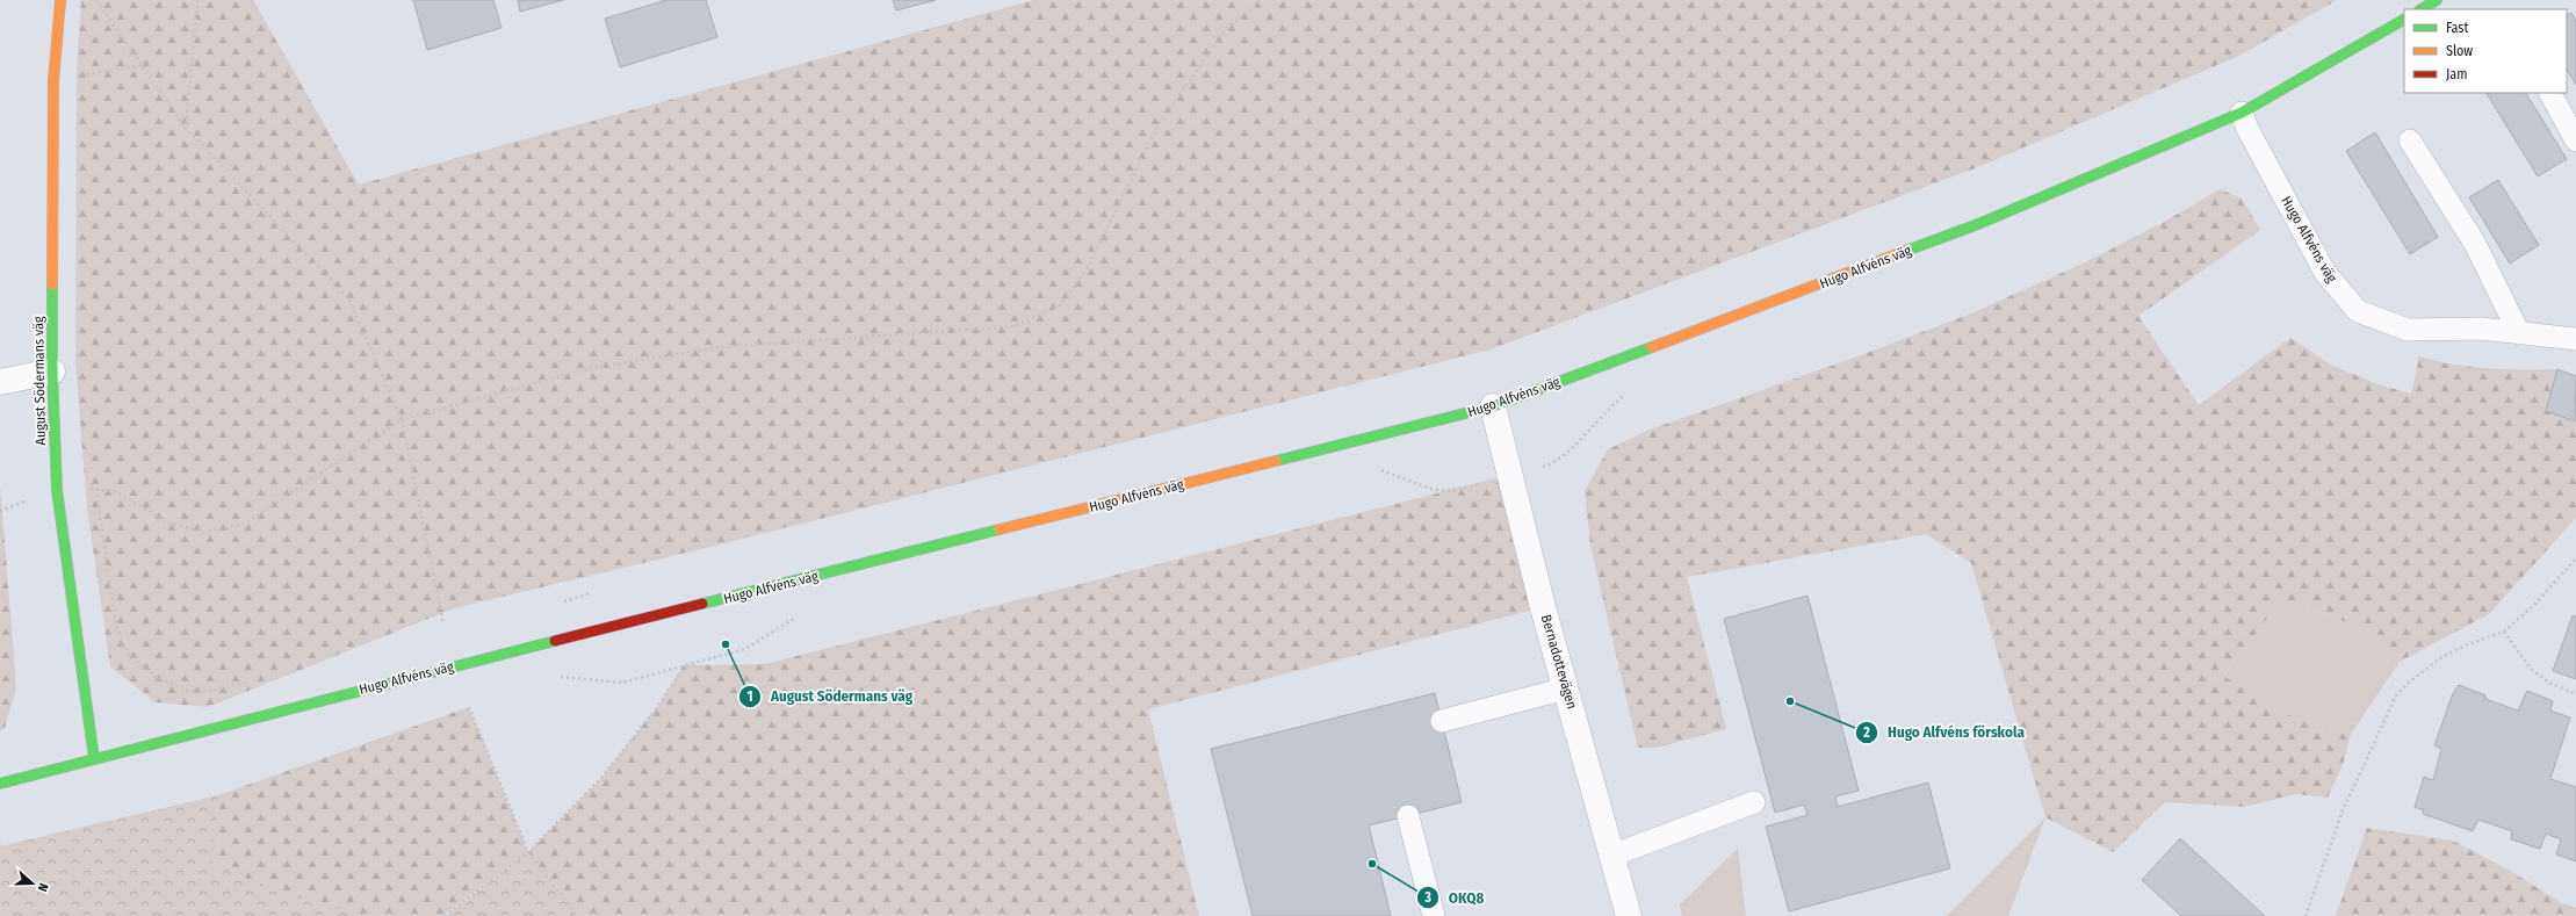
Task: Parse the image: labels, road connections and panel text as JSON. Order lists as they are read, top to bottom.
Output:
{
  "streets": {
    "street": ["Hugo Alfvéns väg", "August Södermans väg", "Bernadottevägen"]
  },
  "crossings": [
    ["Hugo Alfvéns väg", "August Södermans väg"],
    ["Hugo Alfvéns väg", "Bernadottevägen"]
  ],
  "places": ["August Södermans väg", "Hugo Alfvéns förskola", "OKQ8"],
  "legend": ["Fast", "Slow", "Jam"],
  "north": "right"
}
